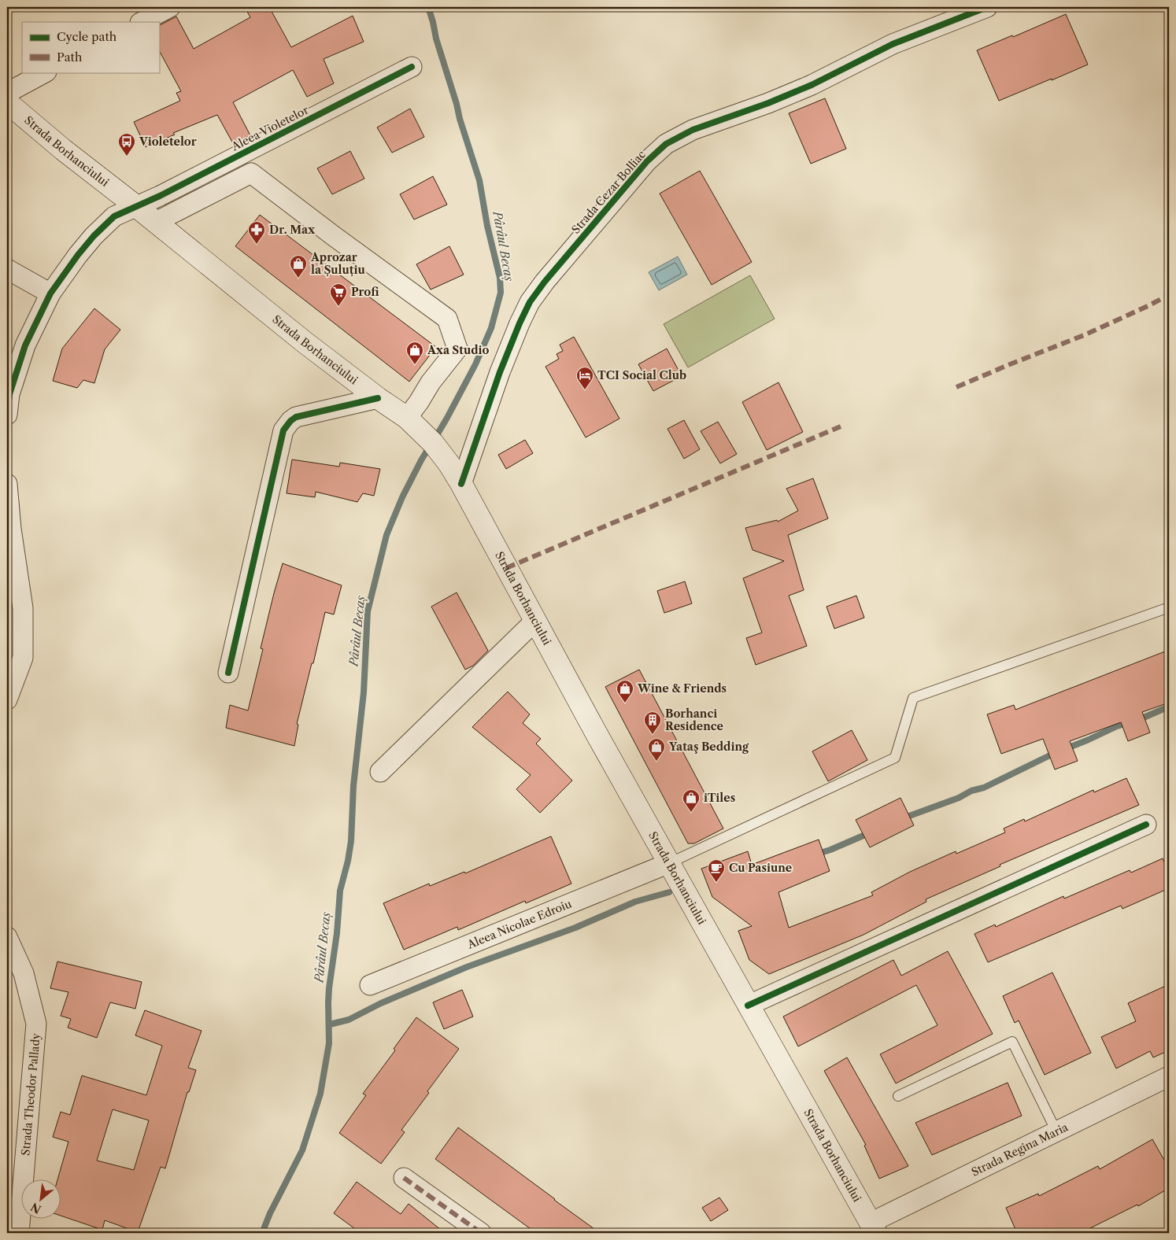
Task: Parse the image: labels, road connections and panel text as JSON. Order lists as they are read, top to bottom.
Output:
{
  "streets": {
    "main road": ["Strada Borhanciului"],
    "street": [
      "Aleea Violetelor",
      "Strada Cezar Bolliac",
      "Aleea Nicolae Edroiu",
      "Strada Theodor Pallady",
      "Strada Regina Maria"
    ]
  },
  "crossings": [
    ["Aleea Violetelor", "Strada Borhanciului"],
    ["Strada Borhanciului", "Strada Cezar Bolliac"],
    ["Strada Borhanciului", "Aleea Nicolae Edroiu"],
    ["Strada Borhanciului", "Strada Regina Maria"]
  ],
  "water": ["Pârâul Becaș"],
  "places": {
    "bus stop": ["Violetelor"],
    "pharmacy": ["Dr. Max"],
    "shop": [
      "Aprozar la Șuluțiu",
      "Axa Studio",
      "Wine & Friends",
      "Yataş Bedding",
      "iTiles"
    ],
    "supermarket": ["Profi"],
    "hotel": ["TCI Social Club"],
    "building": ["Borhanci Residence"],
    "cafe": ["Cu Pasiune"]
  },
  "legend": ["Cycle path", "Path"],
  "north": "bottom left"
}
